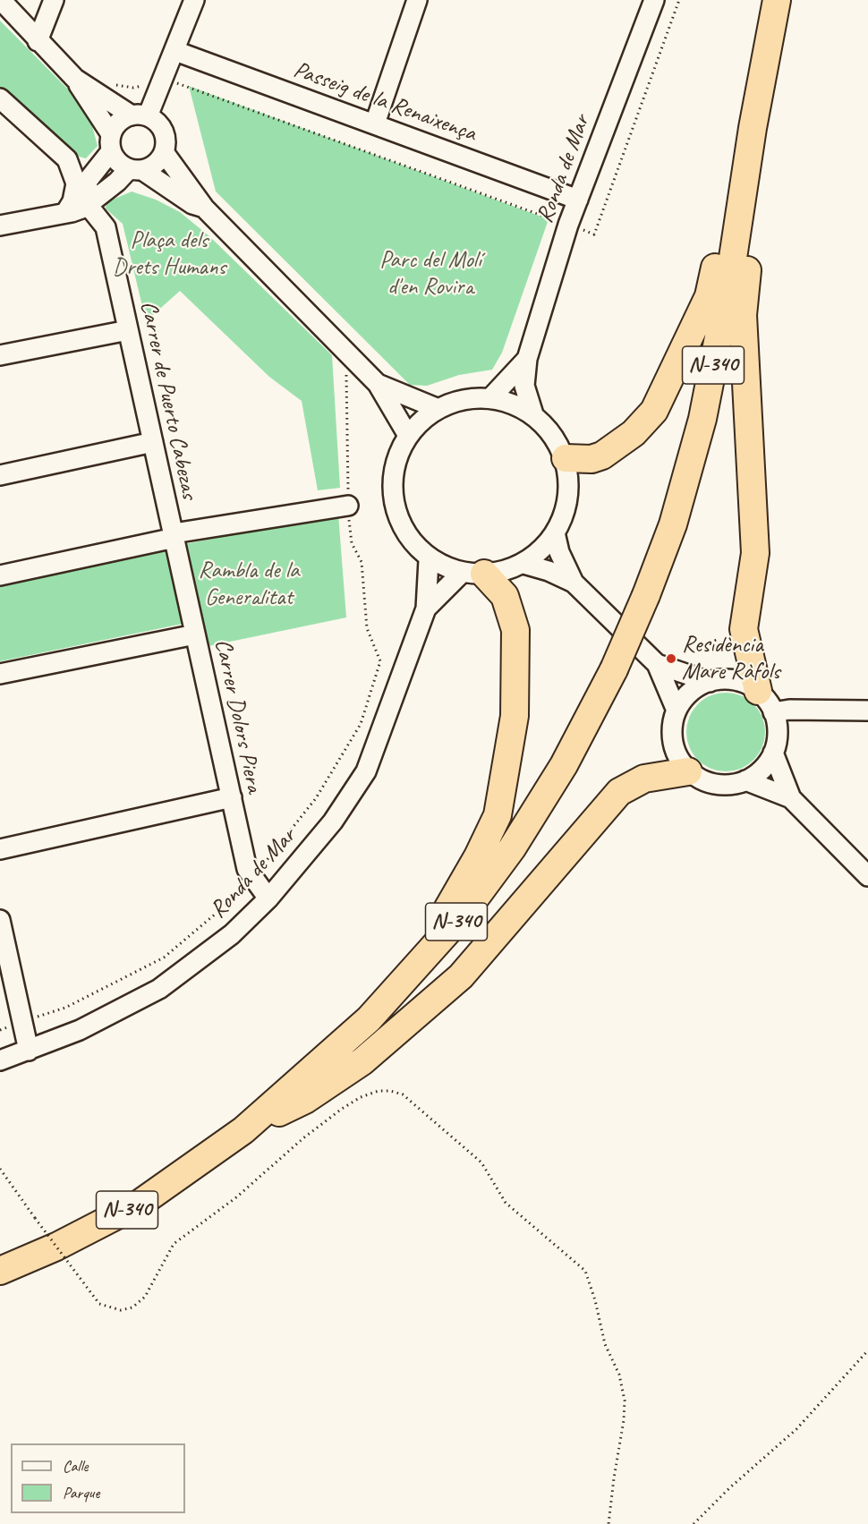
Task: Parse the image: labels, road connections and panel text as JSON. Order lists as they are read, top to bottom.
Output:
{
  "streets": {
    "highway": ["N-340"],
    "street": [
      "Passeig de la Renaixença",
      "Ronda de Mar",
      "Carrer de Puerto Cabezas",
      "Carrer Dolors Piera"
    ]
  },
  "crossings": [
    ["Passeig de la Renaixença", "Ronda de Mar"],
    ["Ronda de Mar", "Carrer Dolors Piera"],
    ["Carrer de Puerto Cabezas", "Carrer Dolors Piera"]
  ],
  "parks": ["Plaça dels Drets Humans", "Parc del Molí d'en Rovira", "Rambla de la Generalitat"],
  "places": ["Residència Mare Ràfols"],
  "legend": ["Calle", "Parque"]
}
